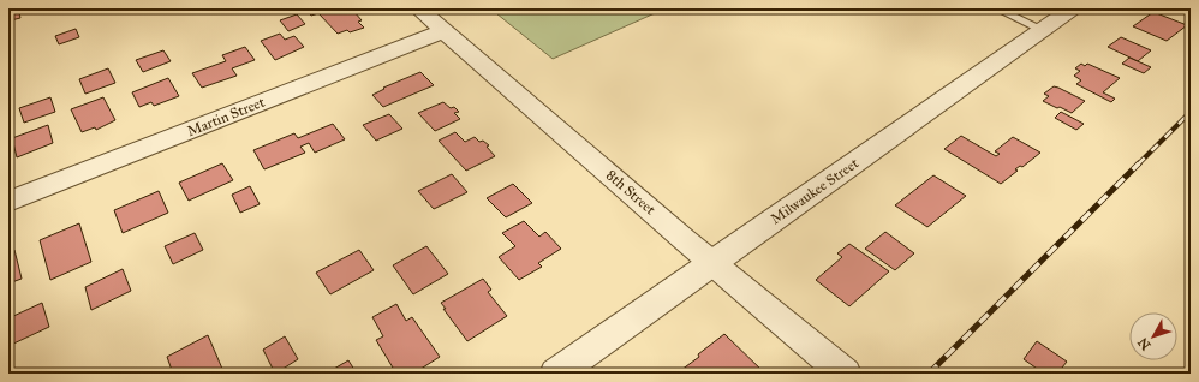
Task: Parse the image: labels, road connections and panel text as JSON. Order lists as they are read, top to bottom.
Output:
{
  "streets": {
    "street": ["Martin Street", "Milwaukee Street", "8th Street"]
  },
  "crossings": [
    ["Martin Street", "8th Street"],
    ["Milwaukee Street", "8th Street"]
  ],
  "north": "bottom left"
}
